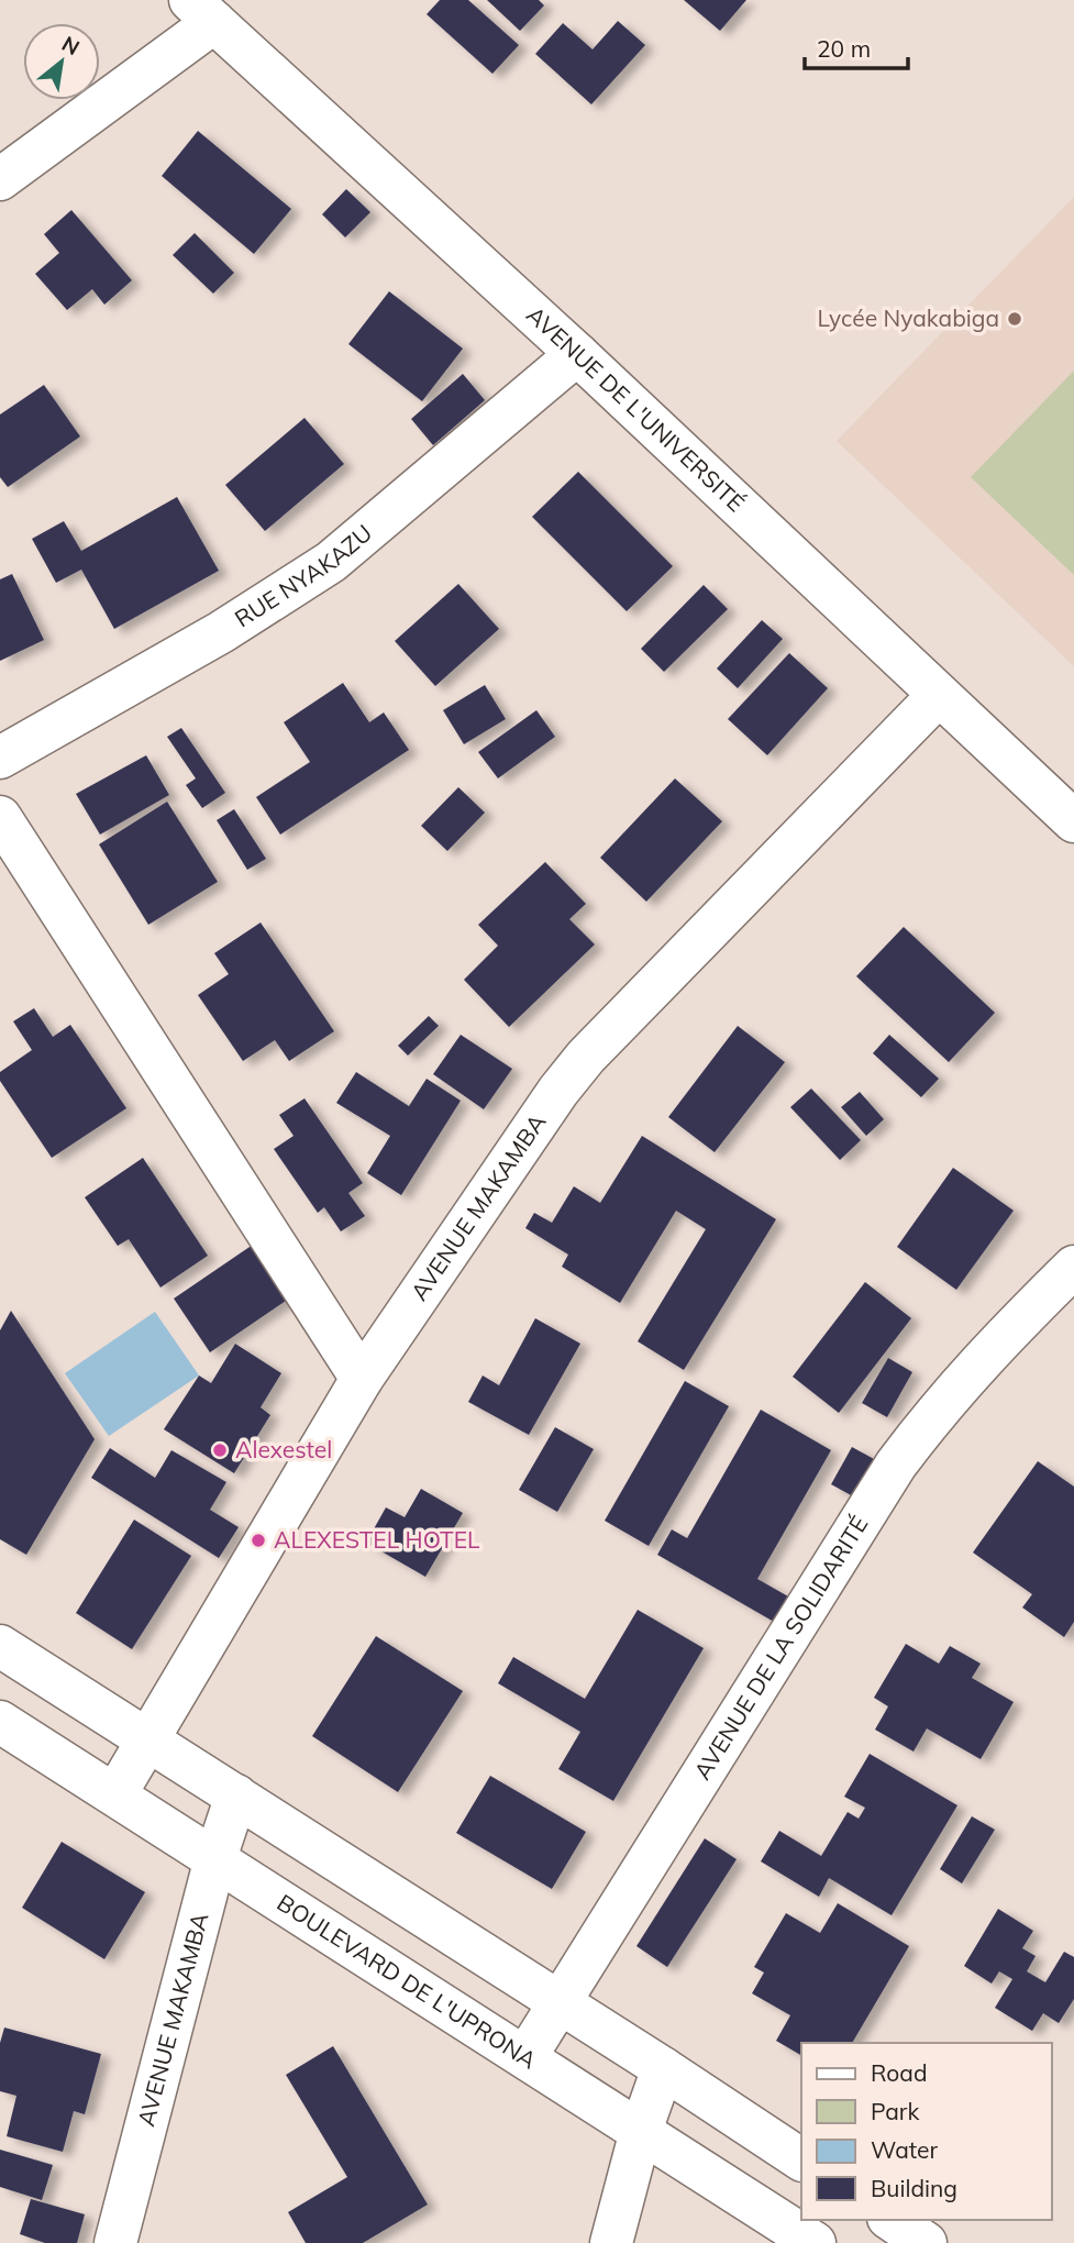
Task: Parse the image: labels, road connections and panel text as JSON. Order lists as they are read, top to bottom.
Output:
{
  "streets": {
    "street": [
      "AVENUE DE L'UNIVERSITÉ",
      "RUE NYAKAZU",
      "AVENUE MAKAMBA",
      "AVENUE DE LA SOLIDARITÉ",
      "BOULEVARD DE L'UPRONA"
    ]
  },
  "crossings": [
    ["AVENUE DE L'UNIVERSITÉ", "RUE NYAKAZU"],
    ["AVENUE DE L'UNIVERSITÉ", "AVENUE MAKAMBA"],
    ["AVENUE MAKAMBA", "BOULEVARD DE L'UPRONA"],
    ["AVENUE DE LA SOLIDARITÉ", "BOULEVARD DE L'UPRONA"]
  ],
  "places": ["Lycée Nyakabiga", "Alexestel", "ALEXESTEL HOTEL"],
  "legend": [
    "Road",
    "Park",
    "Water",
    "Building"
  ],
  "scale_bar": "20 m",
  "north": "top right"
}
